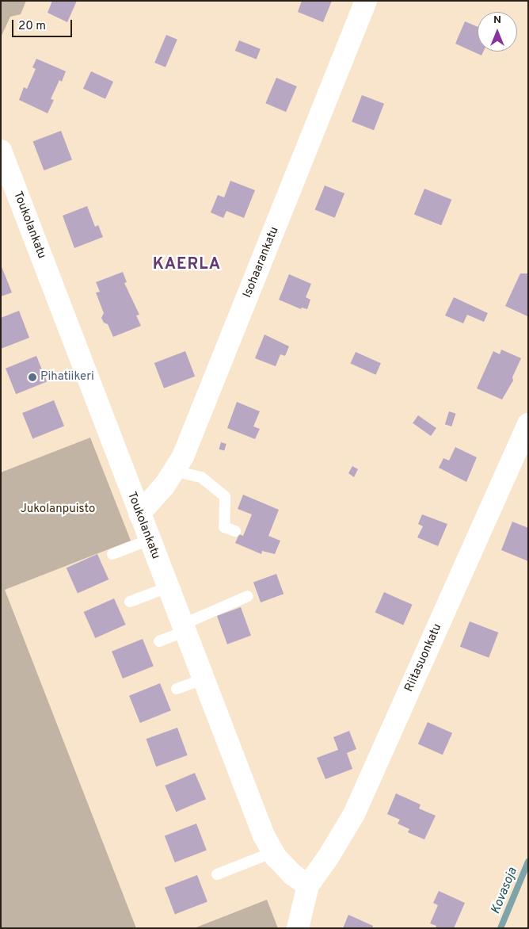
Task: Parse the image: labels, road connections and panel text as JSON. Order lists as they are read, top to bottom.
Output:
{
  "streets": {
    "street": ["Toukolankatu", "Isohaarankatu", "Riitasuonkatu"]
  },
  "crossings": [
    ["Toukolankatu", "Isohaarankatu"],
    ["Toukolankatu", "Riitasuonkatu"]
  ],
  "districts": ["KAERLA"],
  "water": ["Kovasoja"],
  "parks": ["Jukolanpuisto"],
  "places": ["Pihatiikeri"],
  "scale_bar": "20 m",
  "north": "top"
}
